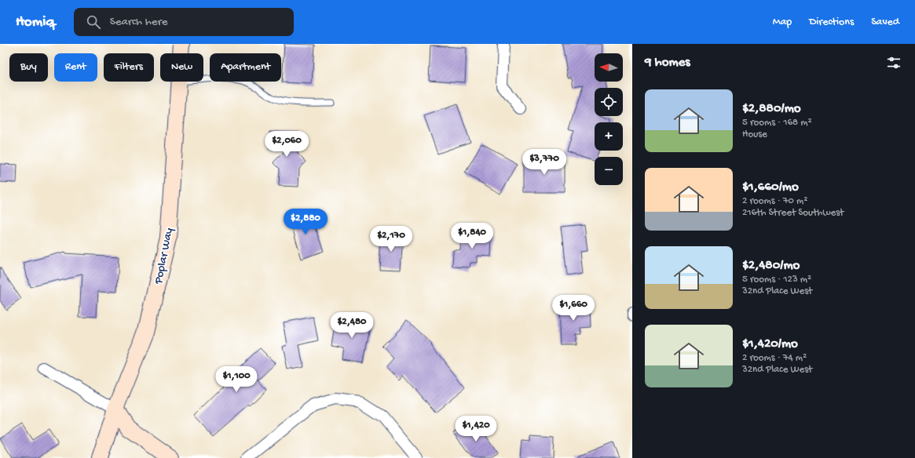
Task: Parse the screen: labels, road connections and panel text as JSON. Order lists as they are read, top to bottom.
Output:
{
  "streets": {
    "main road": ["Poplar Way"]
  },
  "north": "left",
  "page": {
    "header": "Homiq",
    "search": "Search here",
    "nav": ["Map", "Directions", "Saved"],
    "heading": "9 homes",
    "map_buttons": ["+", "−"],
    "chip": [
      "Buy",
      "Rent",
      "Filters",
      "New",
      "Apartment"
    ],
    "list": [
      {
        "name": "$2,880/mo",
        "note": "5 rooms · 168 m² · House"
      },
      {
        "name": "$1,660/mo",
        "note": "2 rooms · 70 m² · 216th Street Southwest"
      },
      {
        "name": "$2,480/mo",
        "note": "5 rooms · 123 m² · 32nd Place West"
      },
      {
        "name": "$1,420/mo",
        "note": "2 rooms · 74 m² · 32nd Place West"
      }
    ],
    "price": [
      "$2,060",
      "$3,770",
      "$2,880",
      "$1,840",
      "$2,170",
      "$1,660",
      "$2,480",
      "$1,100",
      "$1,420"
    ]
  }
}
